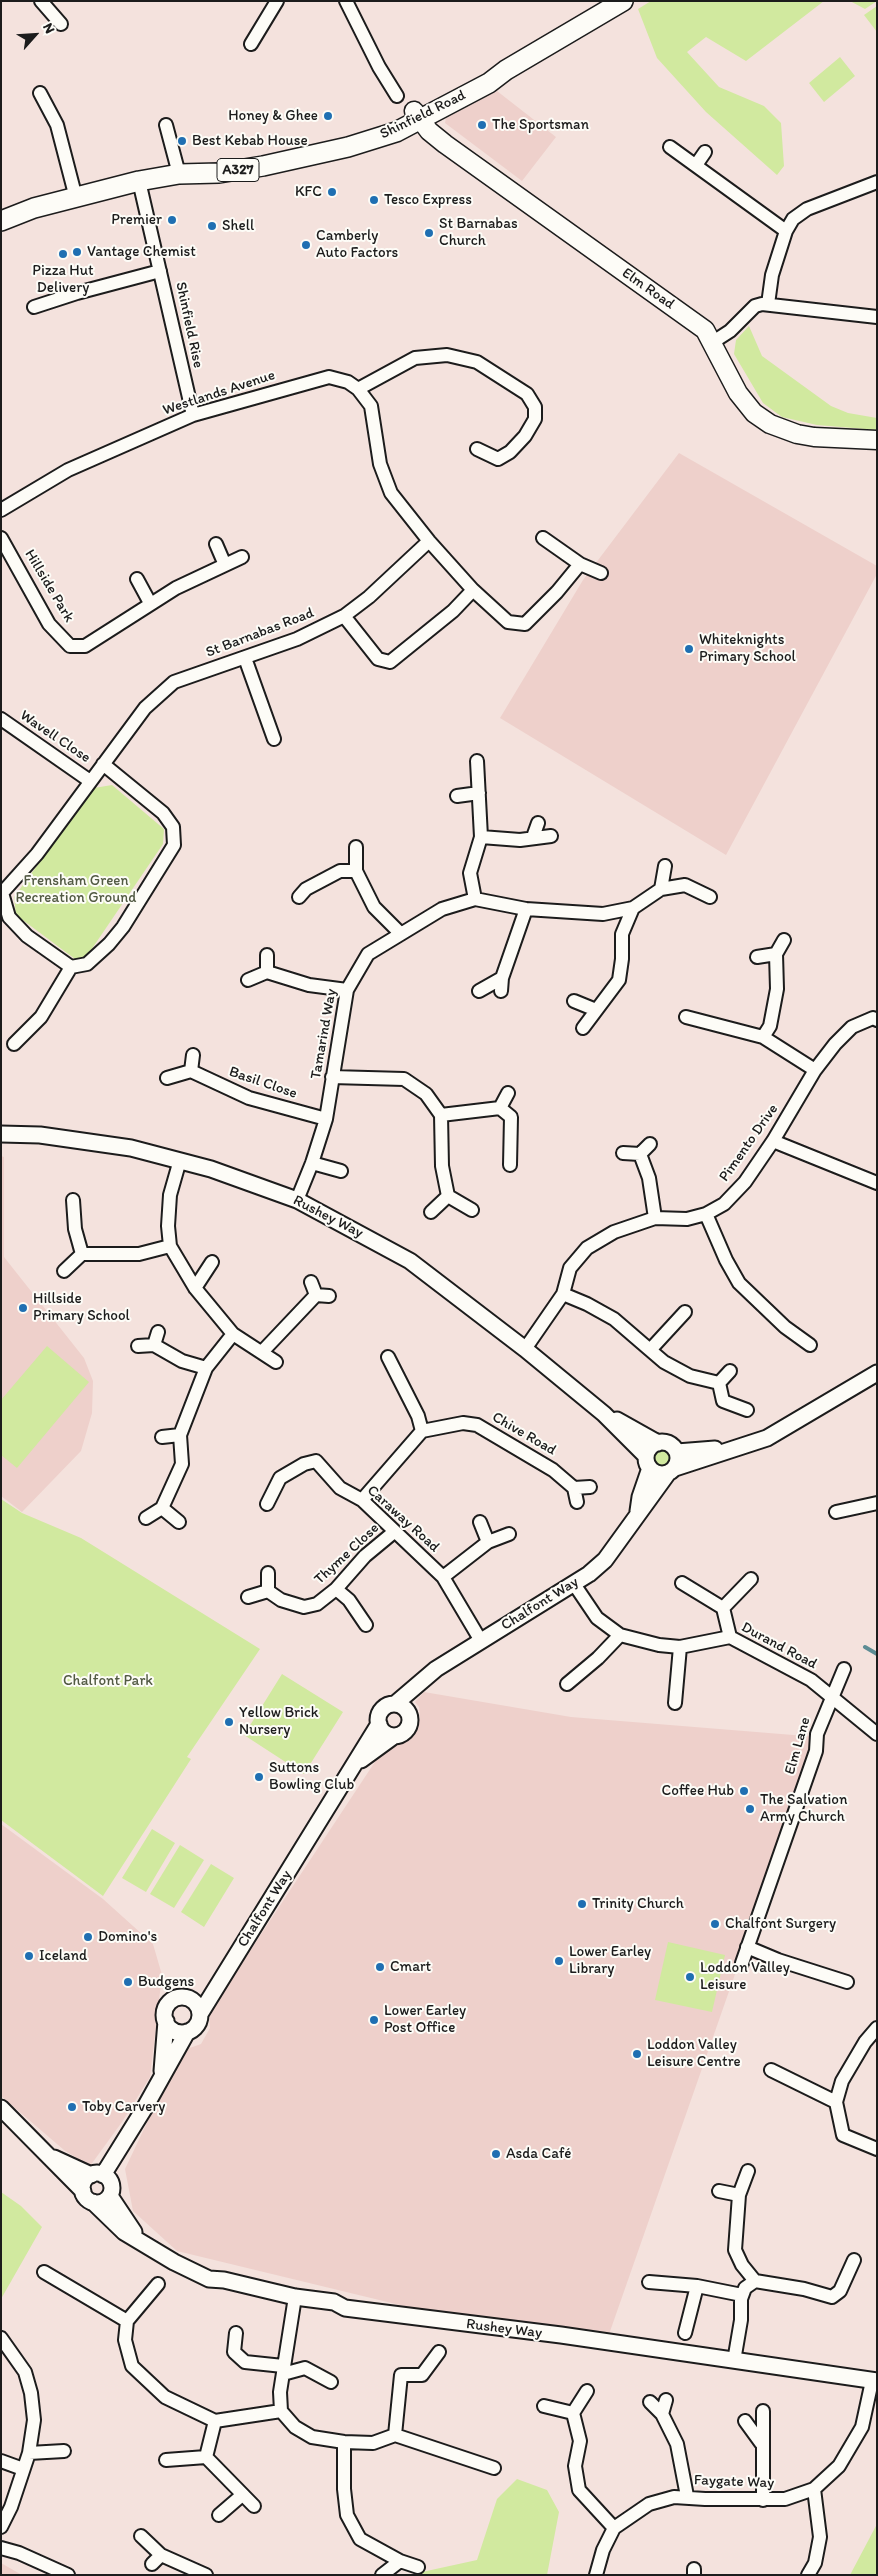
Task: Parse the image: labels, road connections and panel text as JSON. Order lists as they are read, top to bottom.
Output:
{
  "streets": {
    "main road": ["Shinfield Road", "A327", "Elm Road"],
    "street": [
      "Shinfield Rise",
      "Westlands Avenue",
      "Hillside Park",
      "St Barnabas Road",
      "Wavell Close",
      "Tamarind Way",
      "Basil Close",
      "Pimento Drive",
      "Rushey Way",
      "Chive Road",
      "Caraway Road",
      "Thyme Close",
      "Chalfont Way",
      "Durand Road",
      "Elm Lane",
      "Faygate Way"
    ]
  },
  "crossings": [
    ["Shinfield Road", "Elm Road"],
    ["Shinfield Road", "Shinfield Rise"],
    ["Shinfield Rise", "Westlands Avenue"],
    ["St Barnabas Road", "Wavell Close"],
    ["Tamarind Way", "Basil Close"],
    ["Tamarind Way", "Rushey Way"],
    ["Pimento Drive", "Rushey Way"],
    ["Rushey Way", "Chalfont Way"],
    ["Rushey Way", "Faygate Way"],
    ["Caraway Road", "Thyme Close"],
    ["Caraway Road", "Chalfont Way"],
    ["Chalfont Way", "Durand Road"],
    ["Durand Road", "Elm Lane"]
  ],
  "parks": ["Frensham Green Recreation Ground", "Chalfont Park"],
  "places": [
    "Honey & Ghee",
    "The Sportsman",
    "Best Kebab House",
    "KFC",
    "Tesco Express",
    "Premier",
    "Shell",
    "St Barnabas Church",
    "Camberly Auto Factors",
    "Vantage Chemist",
    "Pizza Hut Delivery",
    "Whiteknights Primary School",
    "Hillside Primary School",
    "Yellow Brick Nursery",
    "Suttons Bowling Club",
    "Coffee Hub",
    "The Salvation Army Church",
    "Trinity Church",
    "Chalfont Surgery",
    "Domino's",
    "Iceland",
    "Lower Earley Library",
    "Cmart",
    "Loddon Valley Leisure",
    "Budgens",
    "Lower Earley Post Office",
    "Loddon Valley Leisure Centre",
    "Toby Carvery",
    "Asda Café"
  ],
  "north": "top right"
}
